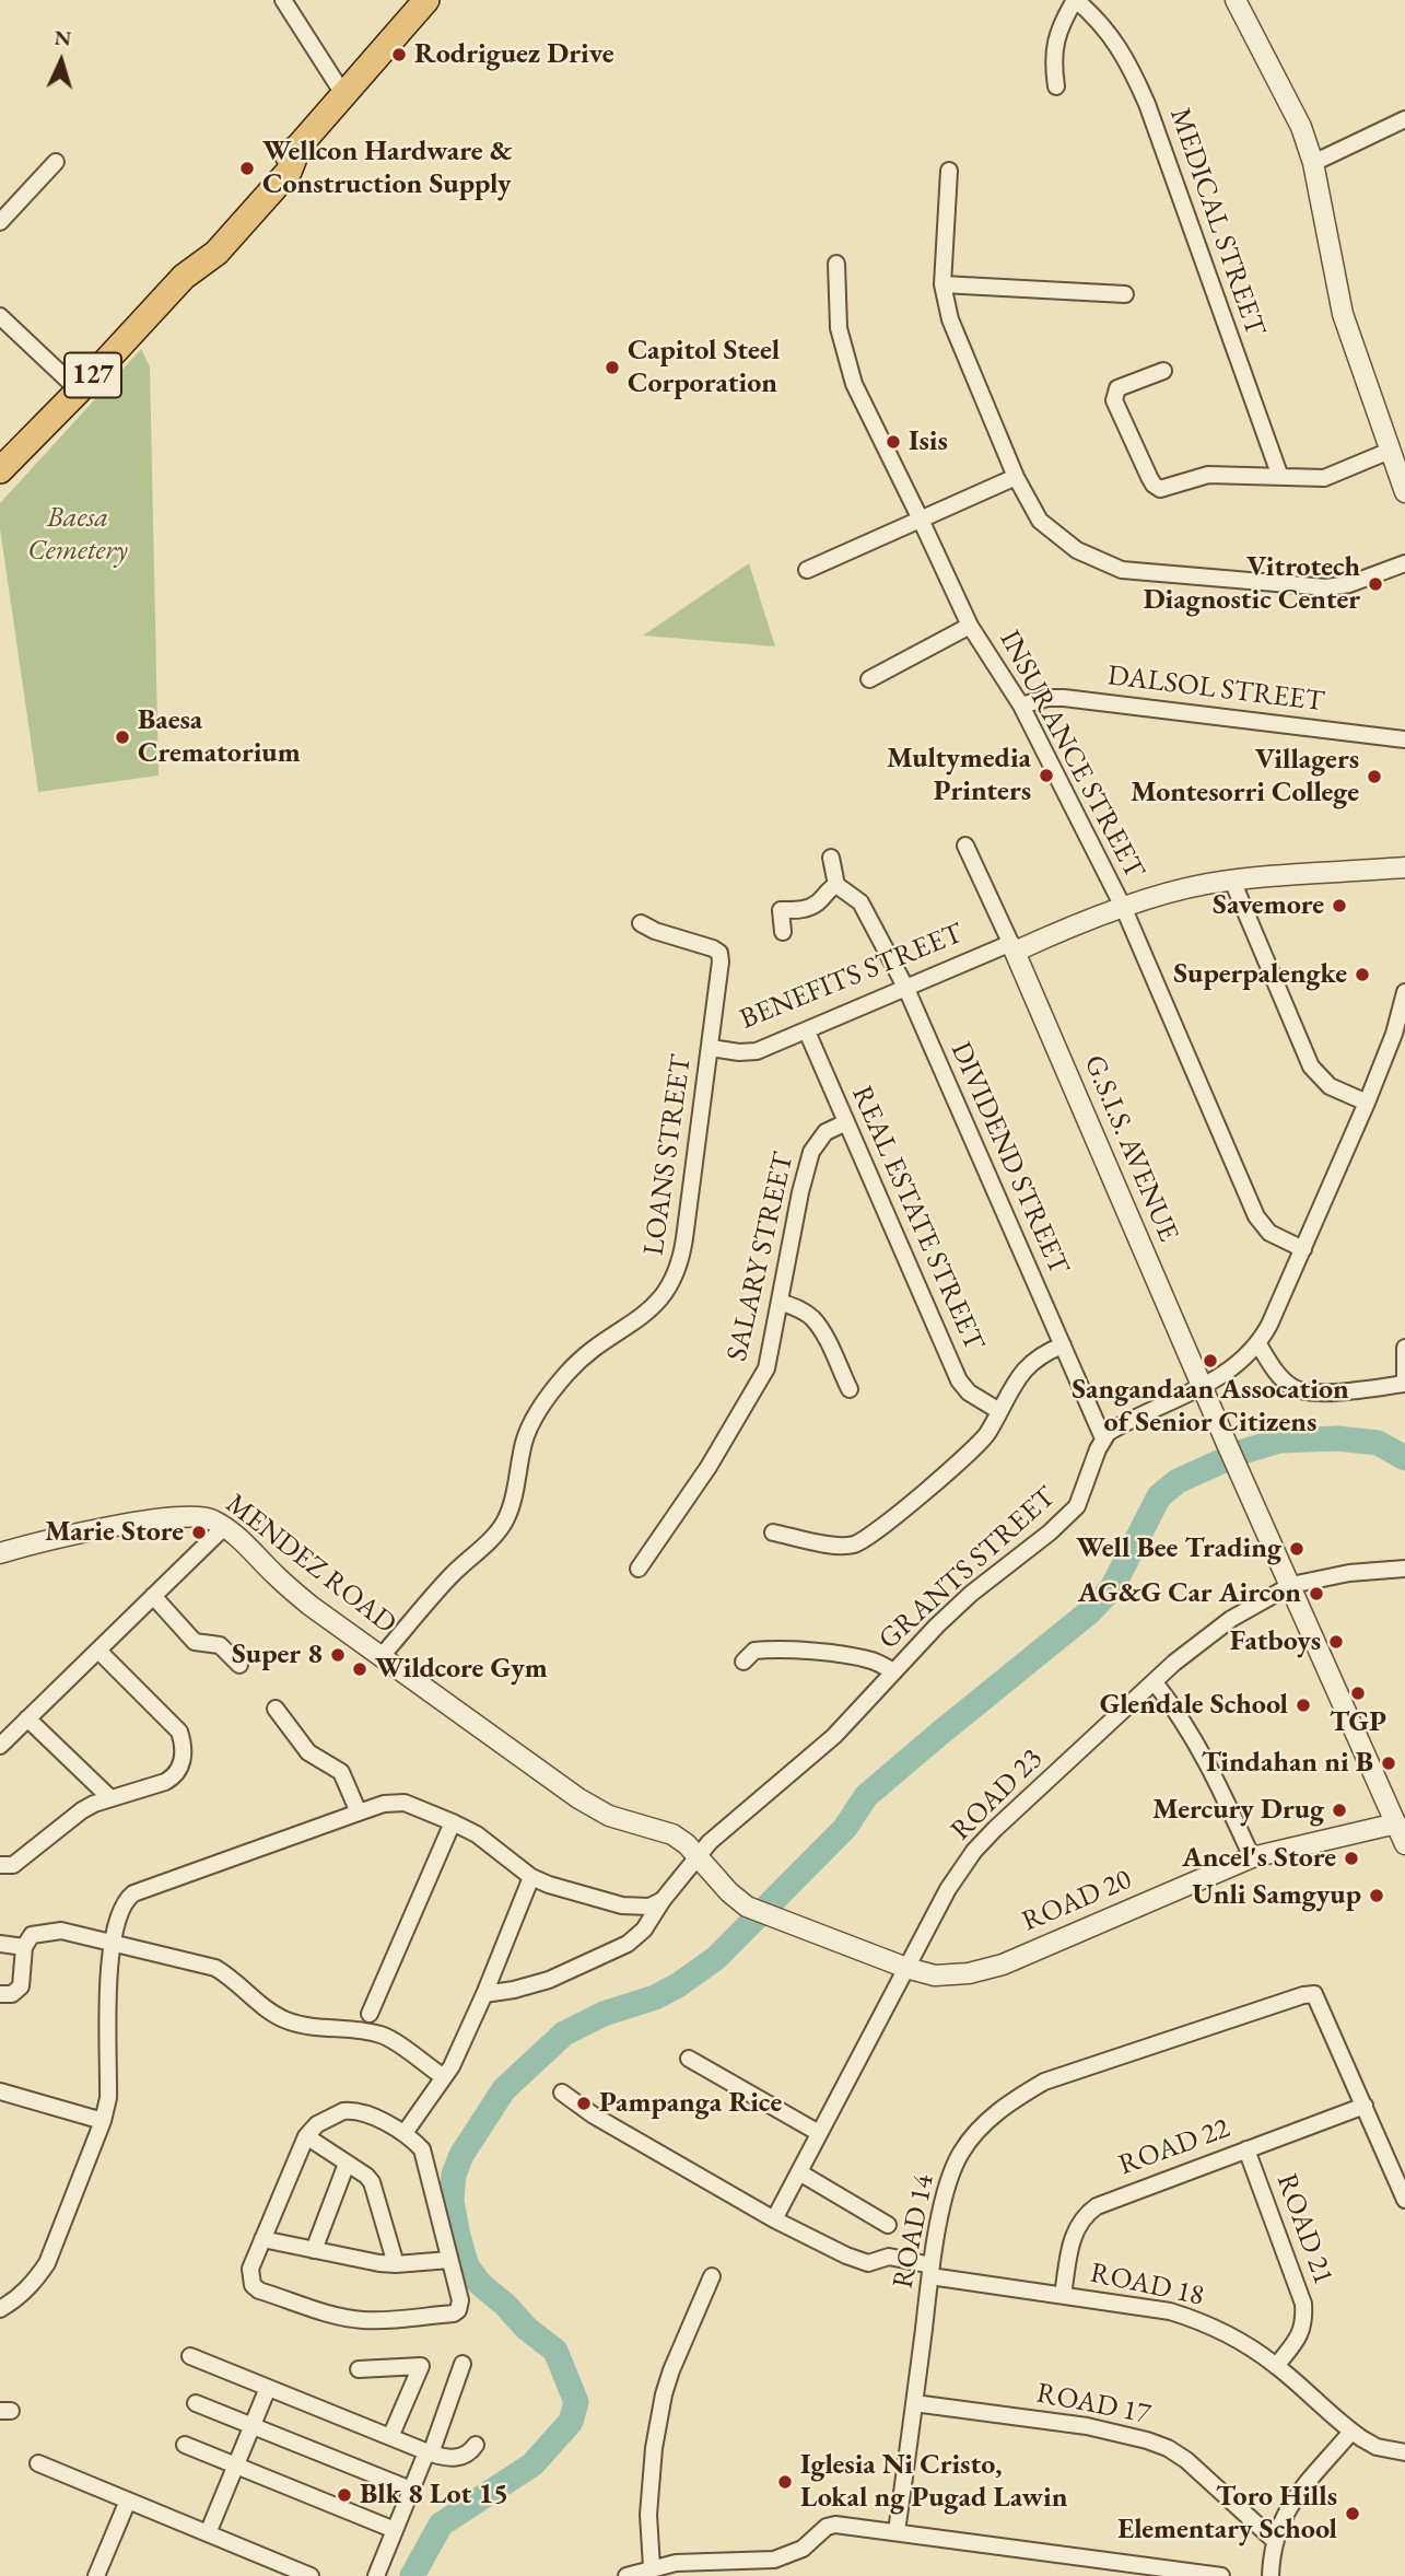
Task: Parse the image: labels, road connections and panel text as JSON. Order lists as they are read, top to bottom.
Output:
{
  "streets": {
    "main road": ["127"],
    "street": [
      "MEDICAL STREET",
      "DALSOL STREET",
      "INSURANCE STREET",
      "BENEFITS STREET",
      "G.S.I.S. AVENUE",
      "LOANS STREET",
      "DIVIDEND STREET",
      "REAL ESTATE STREET",
      "SALARY STREET",
      "MENDEZ ROAD",
      "GRANTS STREET",
      "ROAD 23",
      "ROAD 20",
      "ROAD 22",
      "ROAD 21",
      "ROAD 14",
      "ROAD 18",
      "ROAD 17"
    ]
  },
  "crossings": [
    ["DALSOL STREET", "INSURANCE STREET"],
    ["INSURANCE STREET", "BENEFITS STREET"],
    ["BENEFITS STREET", "G.S.I.S. AVENUE"],
    ["BENEFITS STREET", "LOANS STREET"],
    ["BENEFITS STREET", "DIVIDEND STREET"],
    ["BENEFITS STREET", "REAL ESTATE STREET"],
    ["G.S.I.S. AVENUE", "ROAD 23"],
    ["G.S.I.S. AVENUE", "ROAD 20"],
    ["LOANS STREET", "MENDEZ ROAD"],
    ["DIVIDEND STREET", "GRANTS STREET"],
    ["REAL ESTATE STREET", "SALARY STREET"],
    ["MENDEZ ROAD", "GRANTS STREET"],
    ["MENDEZ ROAD", "ROAD 20"],
    ["ROAD 23", "ROAD 20"],
    ["ROAD 23", "ROAD 18"],
    ["ROAD 22", "ROAD 21"],
    ["ROAD 22", "ROAD 14"],
    ["ROAD 22", "ROAD 18"],
    ["ROAD 21", "ROAD 18"],
    ["ROAD 14", "ROAD 18"],
    ["ROAD 14", "ROAD 17"]
  ],
  "parks": ["Baesa Cemetery"],
  "places": [
    "Rodriguez Drive",
    "Wellcon Hardware & Construction Supply",
    "Capitol Steel Corporation",
    "Isis",
    "Vitrotech Diagnostic Center",
    "Baesa Crematorium",
    "Multymedia Printers",
    "Villagers Montesorri College",
    "Savemore",
    "Superpalengke",
    "Sangandaan Assocation of Senior Citizens",
    "Marie Store",
    "Well Bee Trading",
    "AG&G Car Aircon",
    "Fatboys",
    "Super 8",
    "Wildcore Gym",
    "TGP",
    "Glendale School",
    "Tindahan ni B",
    "Mercury Drug",
    "Ancel's Store",
    "Unli Samgyup",
    "Pampanga Rice",
    "Iglesia Ni Cristo, Lokal ng Pugad Lawin",
    "Blk 8 Lot 15",
    "Toro Hills Elementary School"
  ],
  "north": "top"
}
